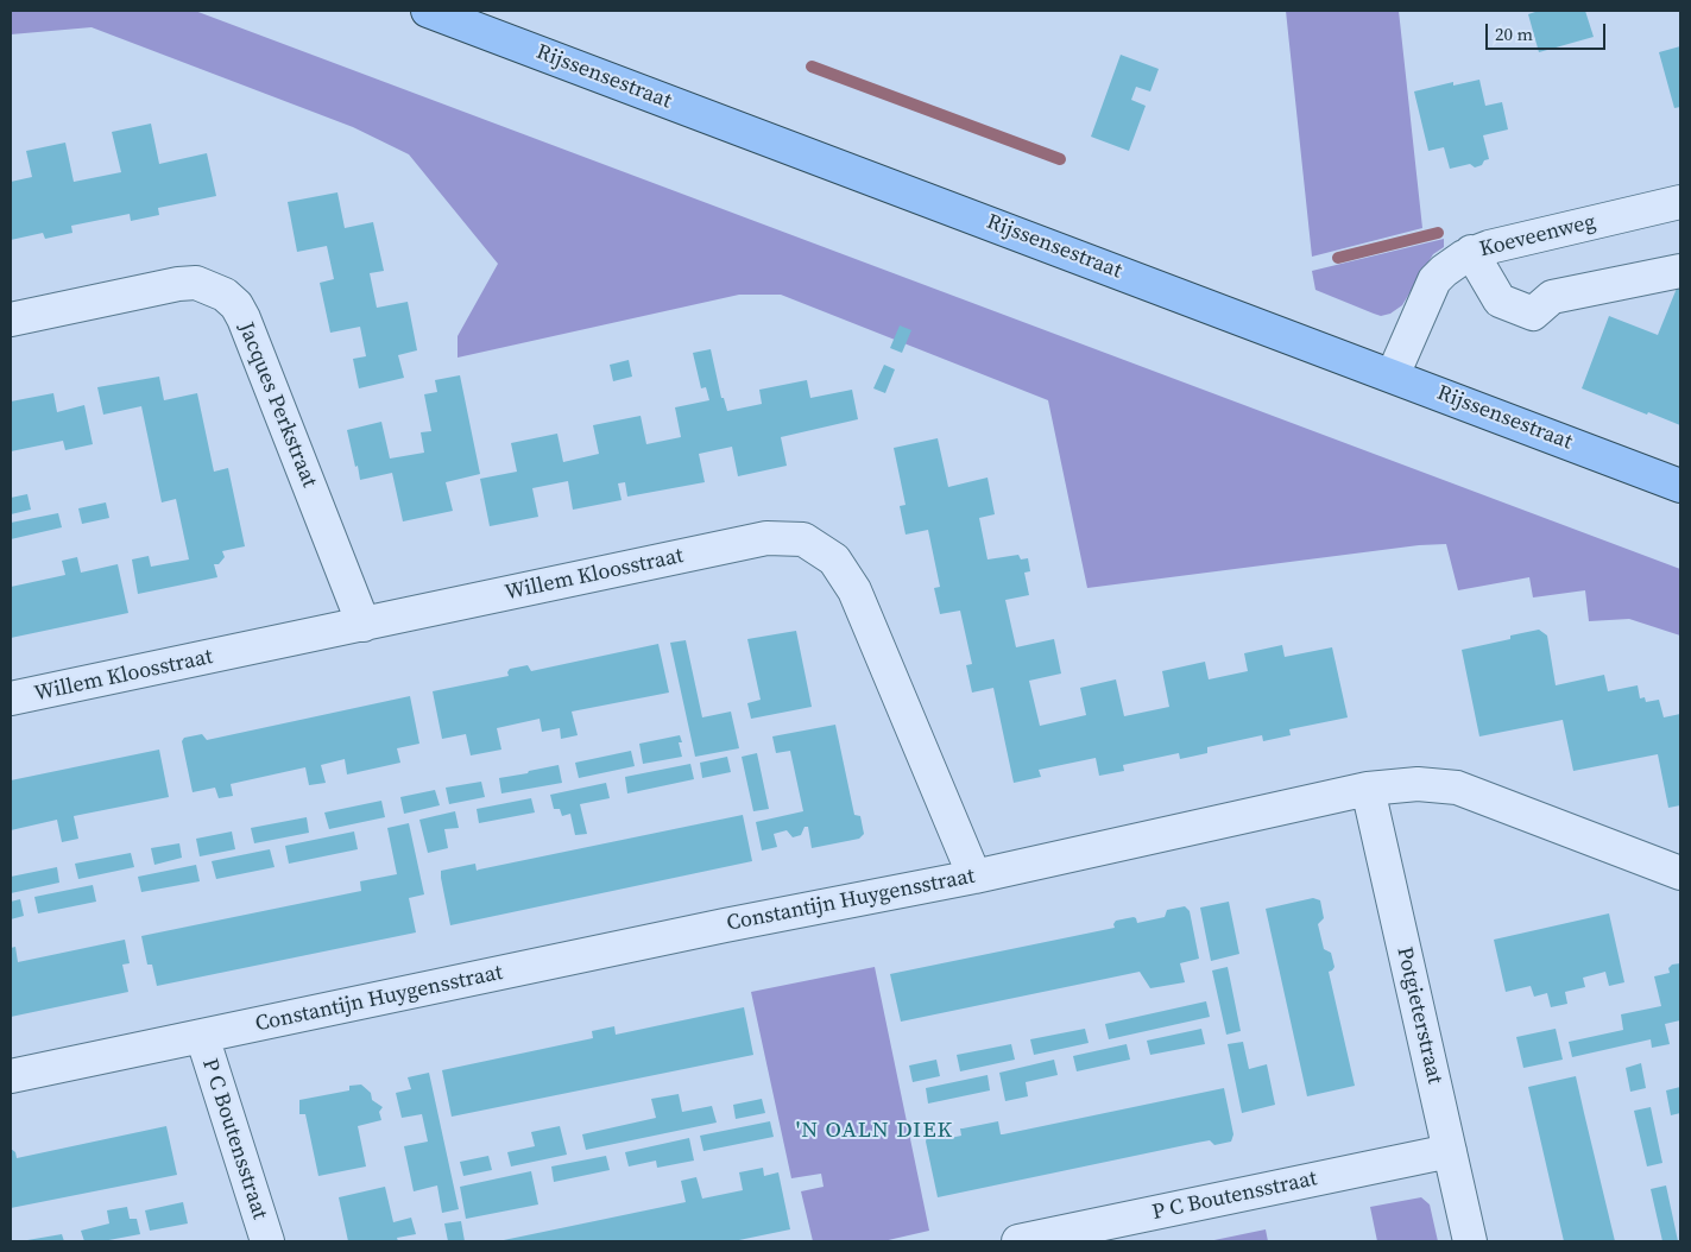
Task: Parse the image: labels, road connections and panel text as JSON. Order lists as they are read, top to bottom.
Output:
{
  "streets": {
    "main road": ["Rijssensestraat"],
    "street": [
      "Koeveenweg",
      "Jacques Perkstraat",
      "Willem Kloosstraat",
      "Constantijn Huygensstraat",
      "Potgieterstraat",
      "P C Boutensstraat"
    ]
  },
  "crossings": [
    ["Rijssensestraat", "Koeveenweg"],
    ["Jacques Perkstraat", "Willem Kloosstraat"],
    ["Willem Kloosstraat", "Constantijn Huygensstraat"],
    ["Constantijn Huygensstraat", "Potgieterstraat"],
    ["Constantijn Huygensstraat", "P C Boutensstraat"],
    ["Potgieterstraat", "P C Boutensstraat"]
  ],
  "districts": ["'N OALN DIEK"],
  "scale_bar": "20 m"
}
